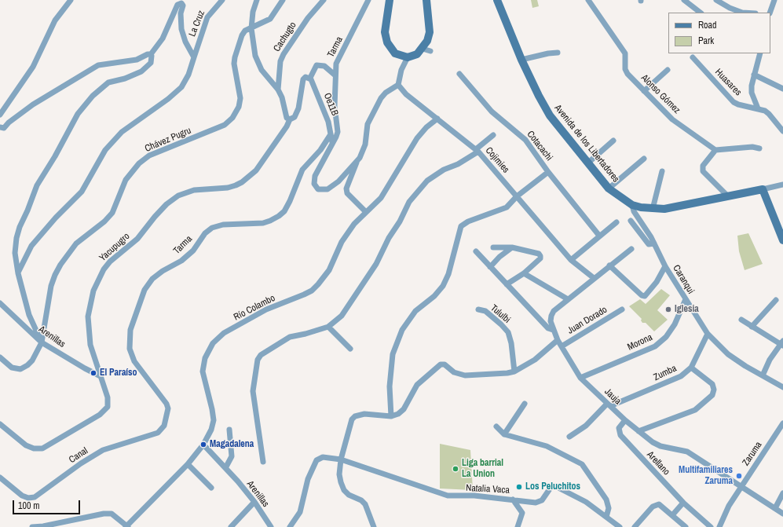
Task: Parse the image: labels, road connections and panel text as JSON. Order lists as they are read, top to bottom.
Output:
{
  "streets": {
    "street": [
      "La Cruz",
      "Cachugto",
      "Tarma",
      "Huasares",
      "Alonso Gómez",
      "Oe11B",
      "Chávez Pugru",
      "Avenida de los Libertadores",
      "Cotacachi",
      "Cojimies",
      "Yacupugro",
      "Caranqui",
      "Río Colambo",
      "Tululbi",
      "Juan Dorado",
      "Arenillas",
      "Morona",
      "Zumba",
      "Jauja",
      "Zaruma",
      "Canal",
      "Arellano",
      "Natalia Vaca"
    ]
  },
  "crossings": [
    ["Tarma", "Oe11B"],
    ["Tarma", "Yacupugro"],
    ["Tarma", "Canal"],
    ["Oe11B", "Yacupugro"],
    ["Chávez Pugru", "Arenillas"],
    ["Avenida de los Libertadores", "Caranqui"],
    ["Cojimies", "Río Colambo"],
    ["Cojimies", "Jauja"],
    ["Yacupugro", "Arenillas"],
    ["Caranqui", "Morona"],
    ["Caranqui", "Zumba"],
    ["Río Colambo", "Arenillas"],
    ["Juan Dorado", "Jauja"],
    ["Morona", "Jauja"],
    ["Zumba", "Jauja"],
    ["Jauja", "Zaruma"],
    ["Jauja", "Arellano"]
  ],
  "places": [
    "Iglesia",
    "El Paraíso",
    "Magadalena",
    "Liga barrial La Union",
    "Multifamiliares Zaruma",
    "Los Peluchitos"
  ],
  "legend": ["Road", "Park"],
  "scale_bar": "100 m"
}
